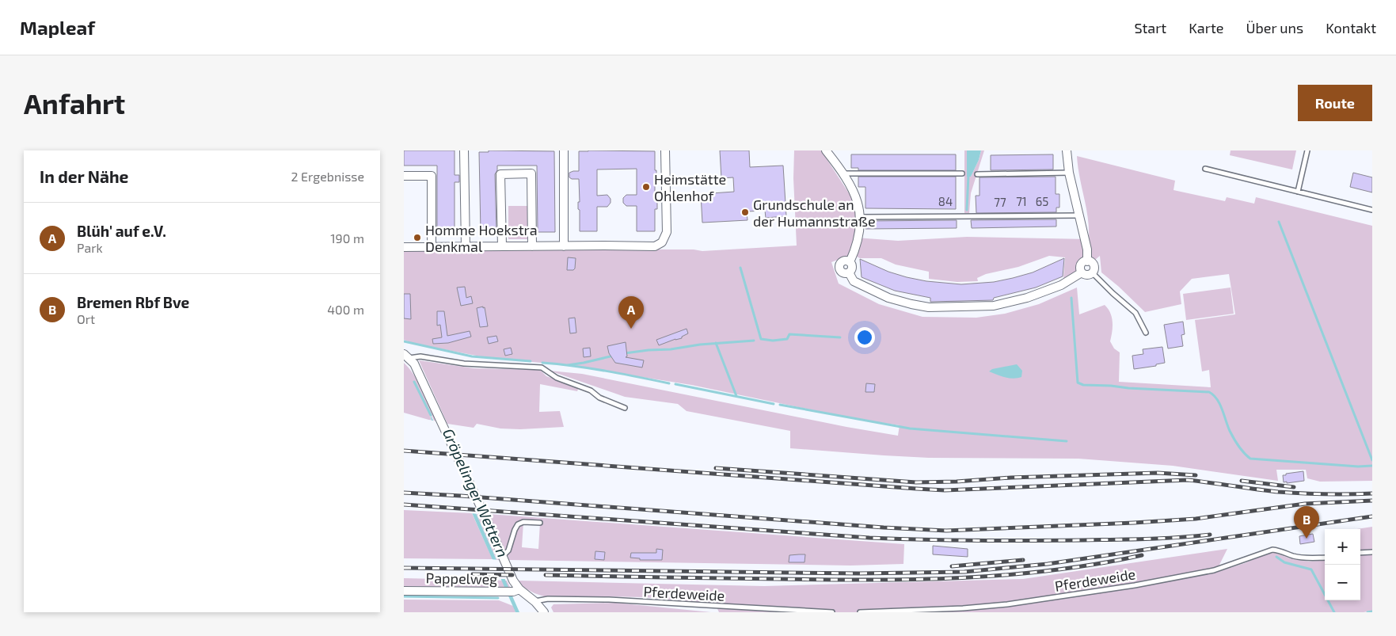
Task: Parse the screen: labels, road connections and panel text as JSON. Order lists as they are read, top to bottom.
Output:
{
  "streets": {
    "street": ["Pappelweg"],
    "lane": ["Pferdeweide"]
  },
  "water": ["Gröpelinger Wettern"],
  "places": ["Heimstätte Ohlenhof", "Grundschule an der Humannstraße", "Homme Hoekstra Denkmal"],
  "house_numbers": [
    "84",
    "71",
    "65",
    "77"
  ],
  "page": {
    "header": "Mapleaf",
    "nav": [
      "Start",
      "Karte",
      "Über uns",
      "Kontakt"
    ],
    "buttons": "Route",
    "title": "Anfahrt",
    "heading": ["In der Nähe", "2 Ergebnisse"],
    "list": [
      {
        "mark": "A",
        "name": "Blüh' auf e.V.",
        "note": "Park",
        "value": "190 m"
      },
      {
        "mark": "B",
        "name": "Bremen Rbf Bve",
        "note": "Ort",
        "value": "400 m"
      }
    ],
    "pins": ["A", "B"],
    "map_buttons": ["+", "−"]
  }
}
